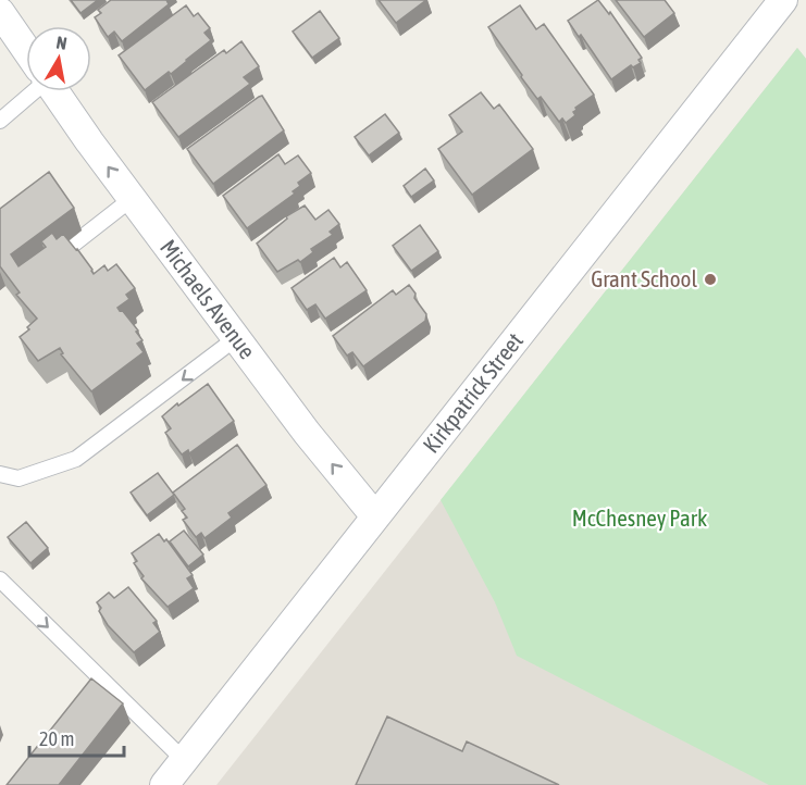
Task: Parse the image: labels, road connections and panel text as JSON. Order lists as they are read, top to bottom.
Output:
{
  "streets": {
    "street": ["Michaels Avenue", "Kirkpatrick Street"]
  },
  "crossings": [
    ["Michaels Avenue", "Kirkpatrick Street"]
  ],
  "one_way": ["Michaels Avenue"],
  "parks": ["McChesney Park"],
  "places": ["Grant School"],
  "scale_bar": "20 m",
  "north": "top"
}
